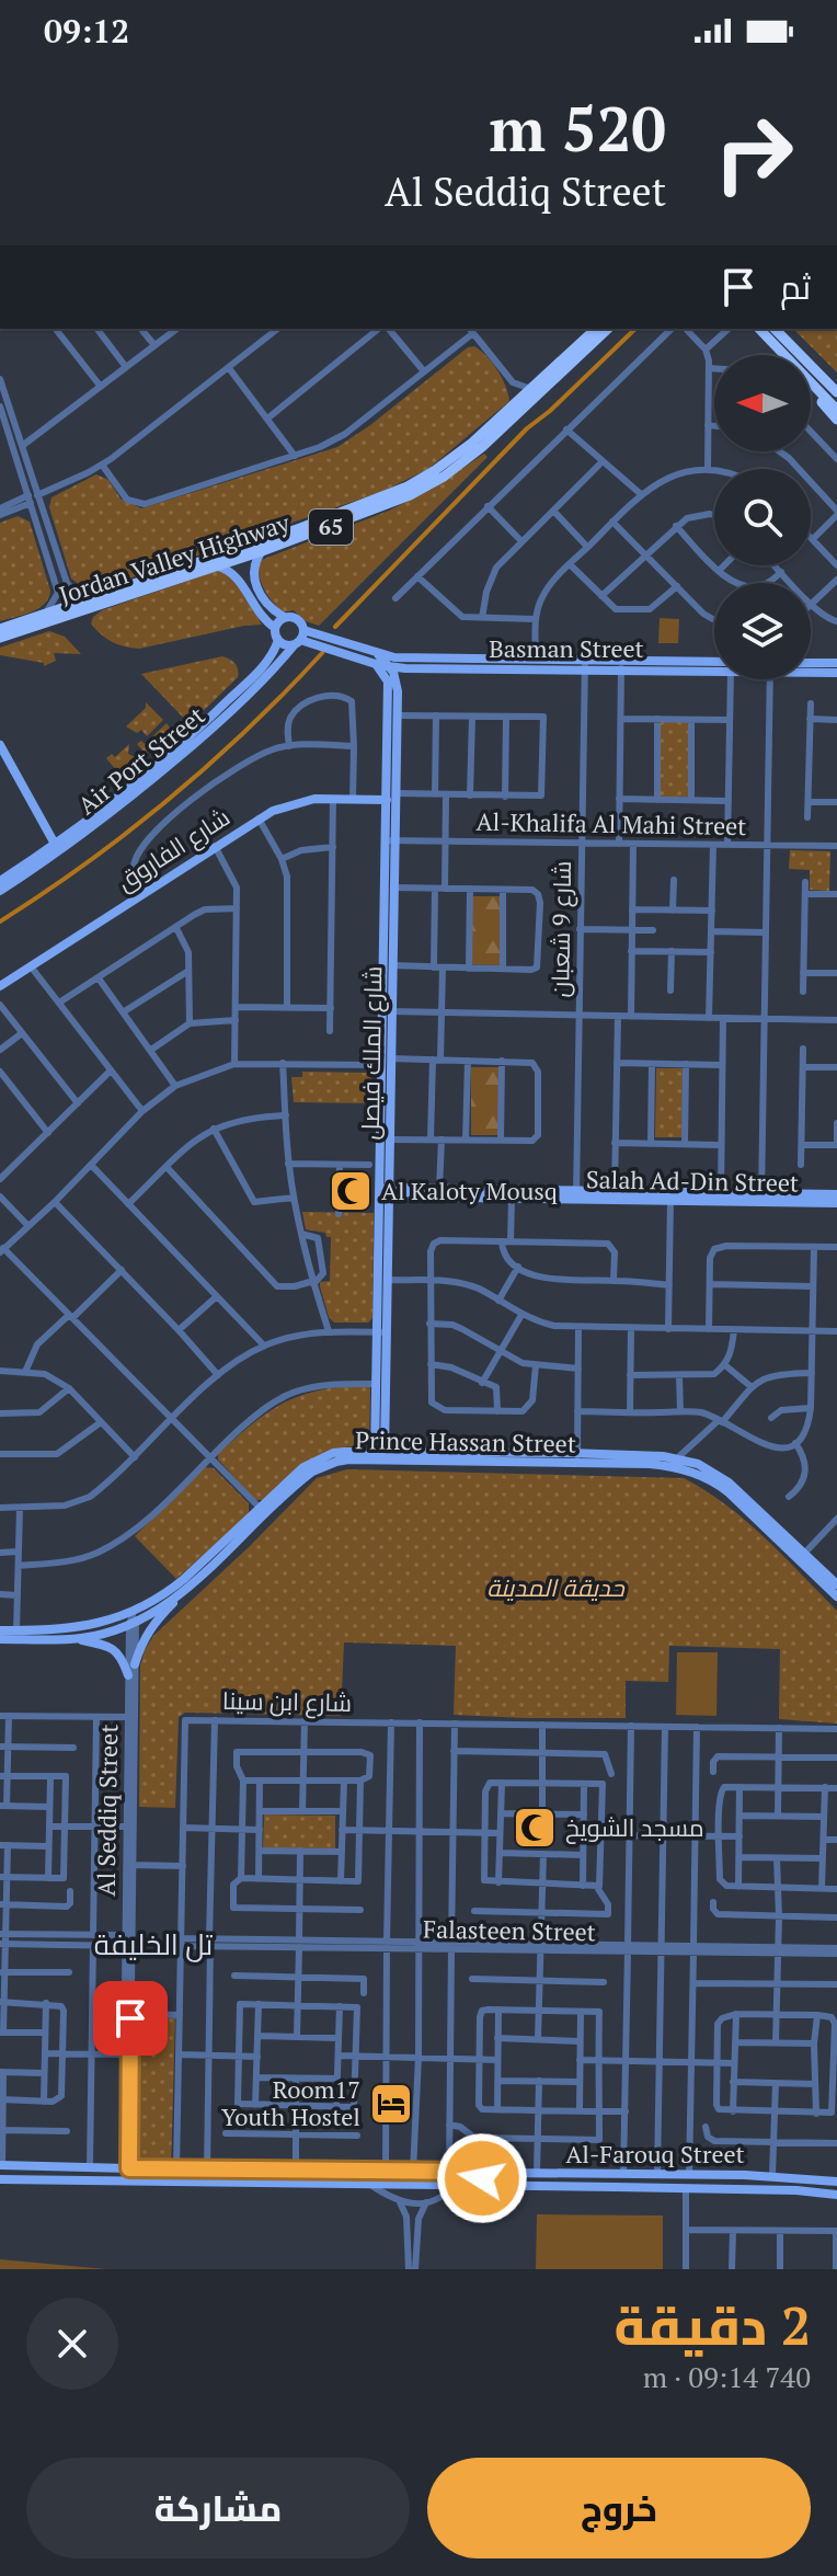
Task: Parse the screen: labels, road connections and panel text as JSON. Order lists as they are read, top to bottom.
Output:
{
  "streets": {
    "highway": ["65", "Jordan Valley Highway"],
    "main road": [
      "Basman Street",
      "Air Port Street",
      "شارع الفاروق",
      "شارع الملك فيصل",
      "Salah Ad-Din Street",
      "Prince Hassan Street",
      "Al-Farouq Street"
    ],
    "street": [
      "Al-Khalifa Al Mahi Street",
      "شارع 9 شعبان",
      "شارع ابن سينا",
      "Al Seddiq Street",
      "Falasteen Street"
    ]
  },
  "crossings": [
    ["Basman Street", "Air Port Street"],
    ["Basman Street", "شارع 9 شعبان"],
    ["Basman Street", "شارع الملك فيصل"],
    ["Al-Khalifa Al Mahi Street", "شارع 9 شعبان"],
    ["Al-Khalifa Al Mahi Street", "شارع الملك فيصل"],
    ["شارع الفاروق", "شارع الملك فيصل"],
    ["شارع 9 شعبان", "Salah Ad-Din Street"],
    ["شارع الملك فيصل", "Salah Ad-Din Street"],
    ["شارع الملك فيصل", "Prince Hassan Street"],
    ["Prince Hassan Street", "Al Seddiq Street"],
    ["شارع ابن سينا", "Falasteen Street"],
    ["شارع ابن سينا", "Al-Farouq Street"],
    ["Al Seddiq Street", "Al-Farouq Street"]
  ],
  "districts": ["تل الخليفة"],
  "parks": ["حديقة المدينة"],
  "places": {
    "mosque": ["Al Kaloty Mousq", "مسجد الشويخ"],
    "hotel": ["Room17 Youth Hostel"]
  },
  "north": "left",
  "page": {
    "status": "09:12",
    "turn": ["520 m", "Al Seddiq Street"],
    "then": "ثم",
    "heading": ["2 دقيقة", "740 m · 09:14"],
    "buttons": ["خروج", "مشاركة"]
  }
}
